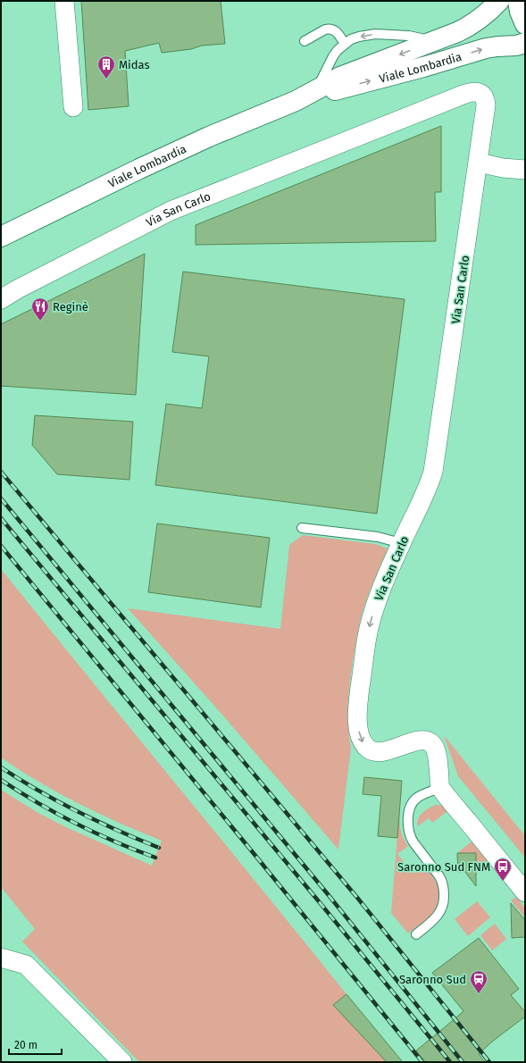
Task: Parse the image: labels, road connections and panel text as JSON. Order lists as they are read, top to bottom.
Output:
{
  "streets": {
    "main road": ["Viale Lombardia"],
    "street": ["Via San Carlo"]
  },
  "places": {
    "building": ["Midas"],
    "restaurant": ["Reginè"],
    "bus stop": ["Saronno Sud FNM"],
    "station": ["Saronno Sud"]
  },
  "scale_bar": "20 m"
}
